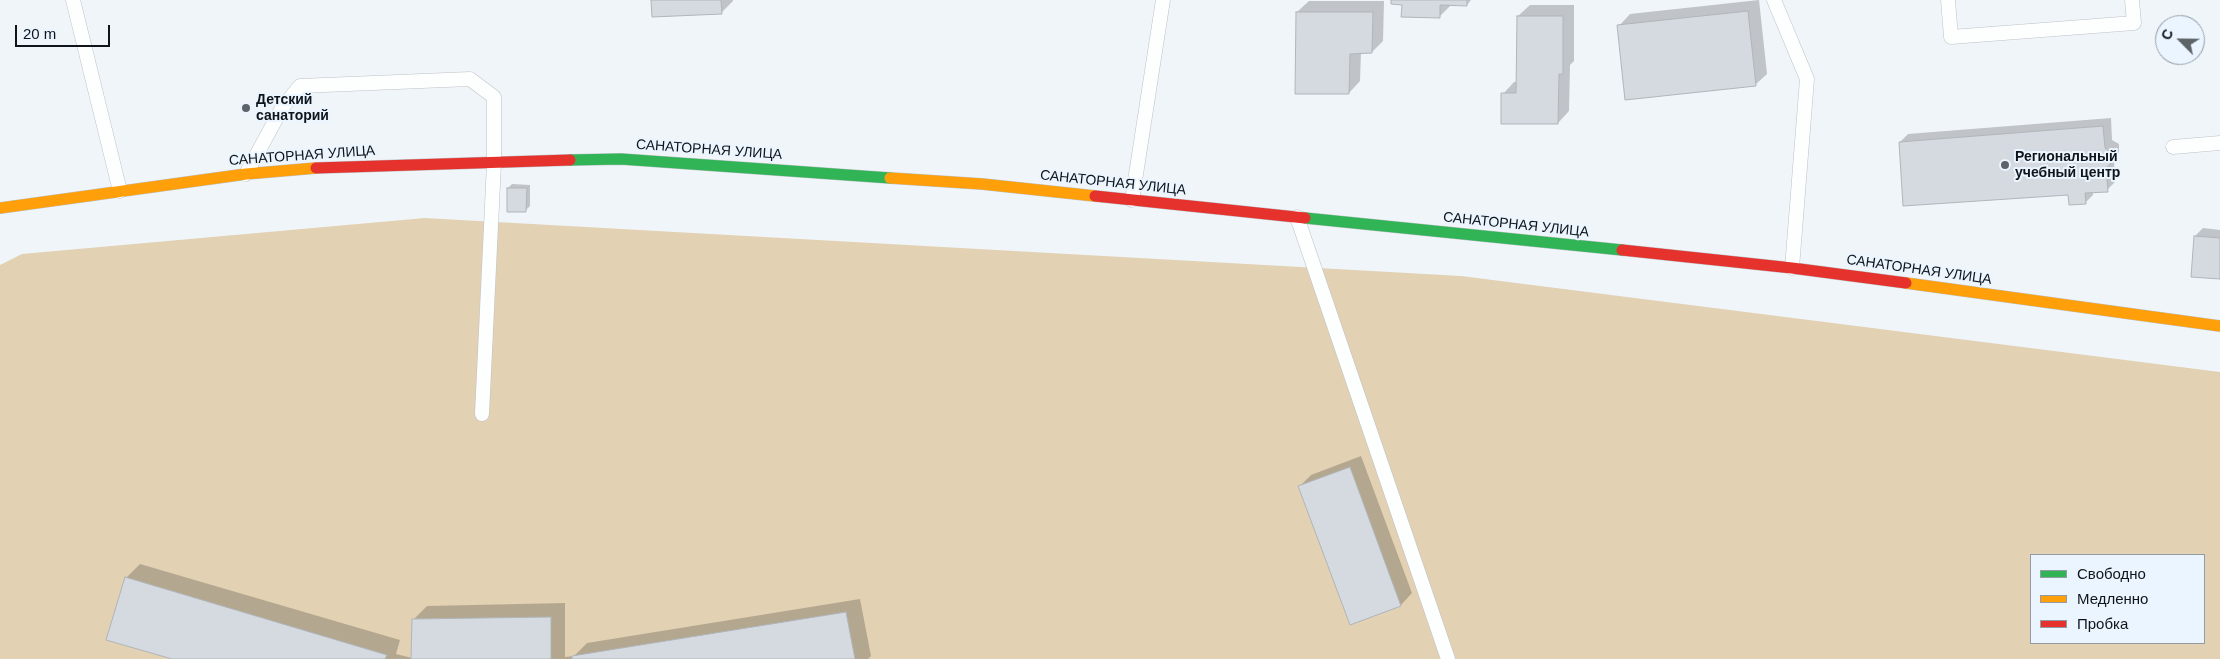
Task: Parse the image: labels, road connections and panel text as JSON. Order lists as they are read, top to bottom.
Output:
{
  "streets": {
    "main road": ["САНАТОРНАЯ УЛИЦА"]
  },
  "places": ["Детский санаторий", "Региональный учебный центр"],
  "legend": ["Свободно", "Медленно", "Пробка"],
  "scale_bar": "20 m",
  "north": "top left"
}
